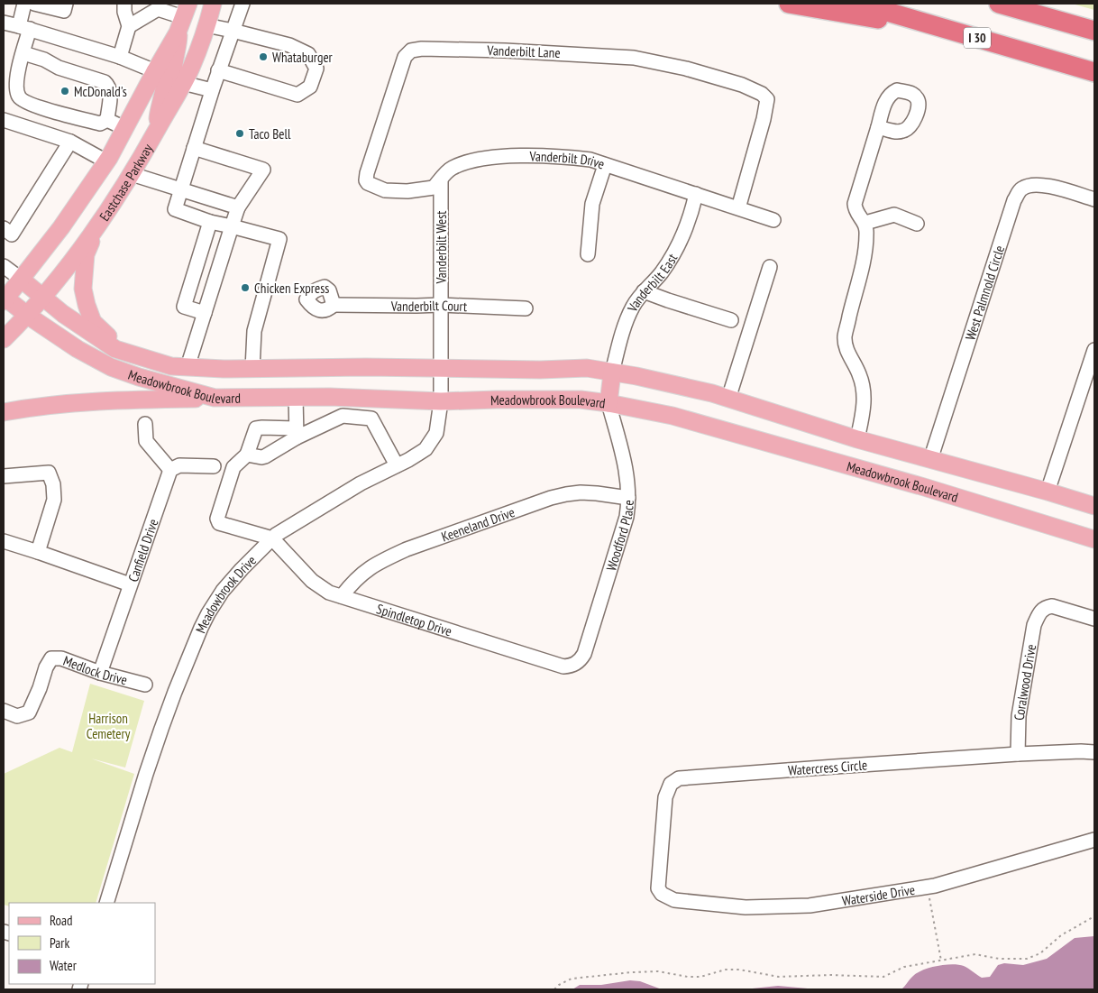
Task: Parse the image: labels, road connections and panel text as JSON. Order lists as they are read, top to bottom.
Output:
{
  "streets": {
    "highway": ["I 30"],
    "main road": ["Eastchase Parkway", "Meadowbrook Boulevard"],
    "street": [
      "Vanderbilt Lane",
      "Vanderbilt Drive",
      "Vanderbilt West",
      "Vanderbilt East",
      "West Palmnold Circle",
      "Vanderbilt Court",
      "Keeneland Drive",
      "Woodford Place",
      "Canfield Drive",
      "Meadowbrook Drive",
      "Spindletop Drive",
      "Medlock Drive",
      "Coralwood Drive",
      "Watercress Circle",
      "Waterside Drive"
    ]
  },
  "crossings": [
    ["Vanderbilt Lane", "Vanderbilt Drive"],
    ["Vanderbilt Drive", "Vanderbilt West"],
    ["Vanderbilt Drive", "Vanderbilt East"],
    ["Eastchase Parkway", "Meadowbrook Boulevard"],
    ["Vanderbilt West", "Vanderbilt Court"],
    ["Vanderbilt West", "Meadowbrook Boulevard"],
    ["Vanderbilt West", "Meadowbrook Drive"],
    ["Vanderbilt East", "Meadowbrook Boulevard"],
    ["West Palmnold Circle", "Meadowbrook Boulevard"],
    ["Meadowbrook Boulevard", "Woodford Place"],
    ["Meadowbrook Boulevard", "Meadowbrook Drive"],
    ["Keeneland Drive", "Woodford Place"],
    ["Keeneland Drive", "Spindletop Drive"],
    ["Woodford Place", "Spindletop Drive"],
    ["Canfield Drive", "Medlock Drive"],
    ["Meadowbrook Drive", "Spindletop Drive"],
    ["Coralwood Drive", "Watercress Circle"],
    ["Watercress Circle", "Waterside Drive"]
  ],
  "parks": ["Harrison Cemetery"],
  "places": [
    "Whataburger",
    "McDonald's",
    "Taco Bell",
    "Chicken Express"
  ],
  "legend": ["Road", "Park", "Water"]
}
